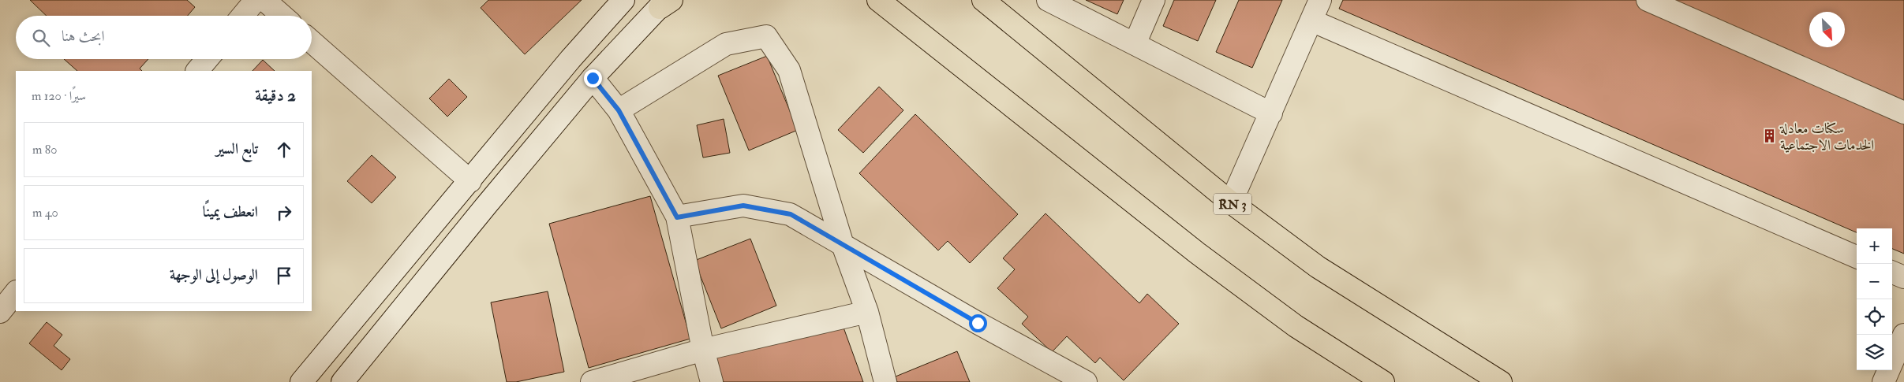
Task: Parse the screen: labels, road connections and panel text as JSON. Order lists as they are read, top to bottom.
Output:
{
  "streets": {
    "main road": ["RN 3"]
  },
  "places": {
    "building": ["سكنات معادلة الخدمات الاجتماعية"]
  },
  "north": "bottom right",
  "page": {
    "search": "ابحث هنا",
    "heading": ["2 دقيقة", "سيرًا · 120 m"],
    "list": [
      ["تابع السير", "80 m"],
      ["انعطف يمينًا", "40 m"],
      "الوصول إلى الوجهة"
    ],
    "map_buttons": ["+", "−"]
  }
}
